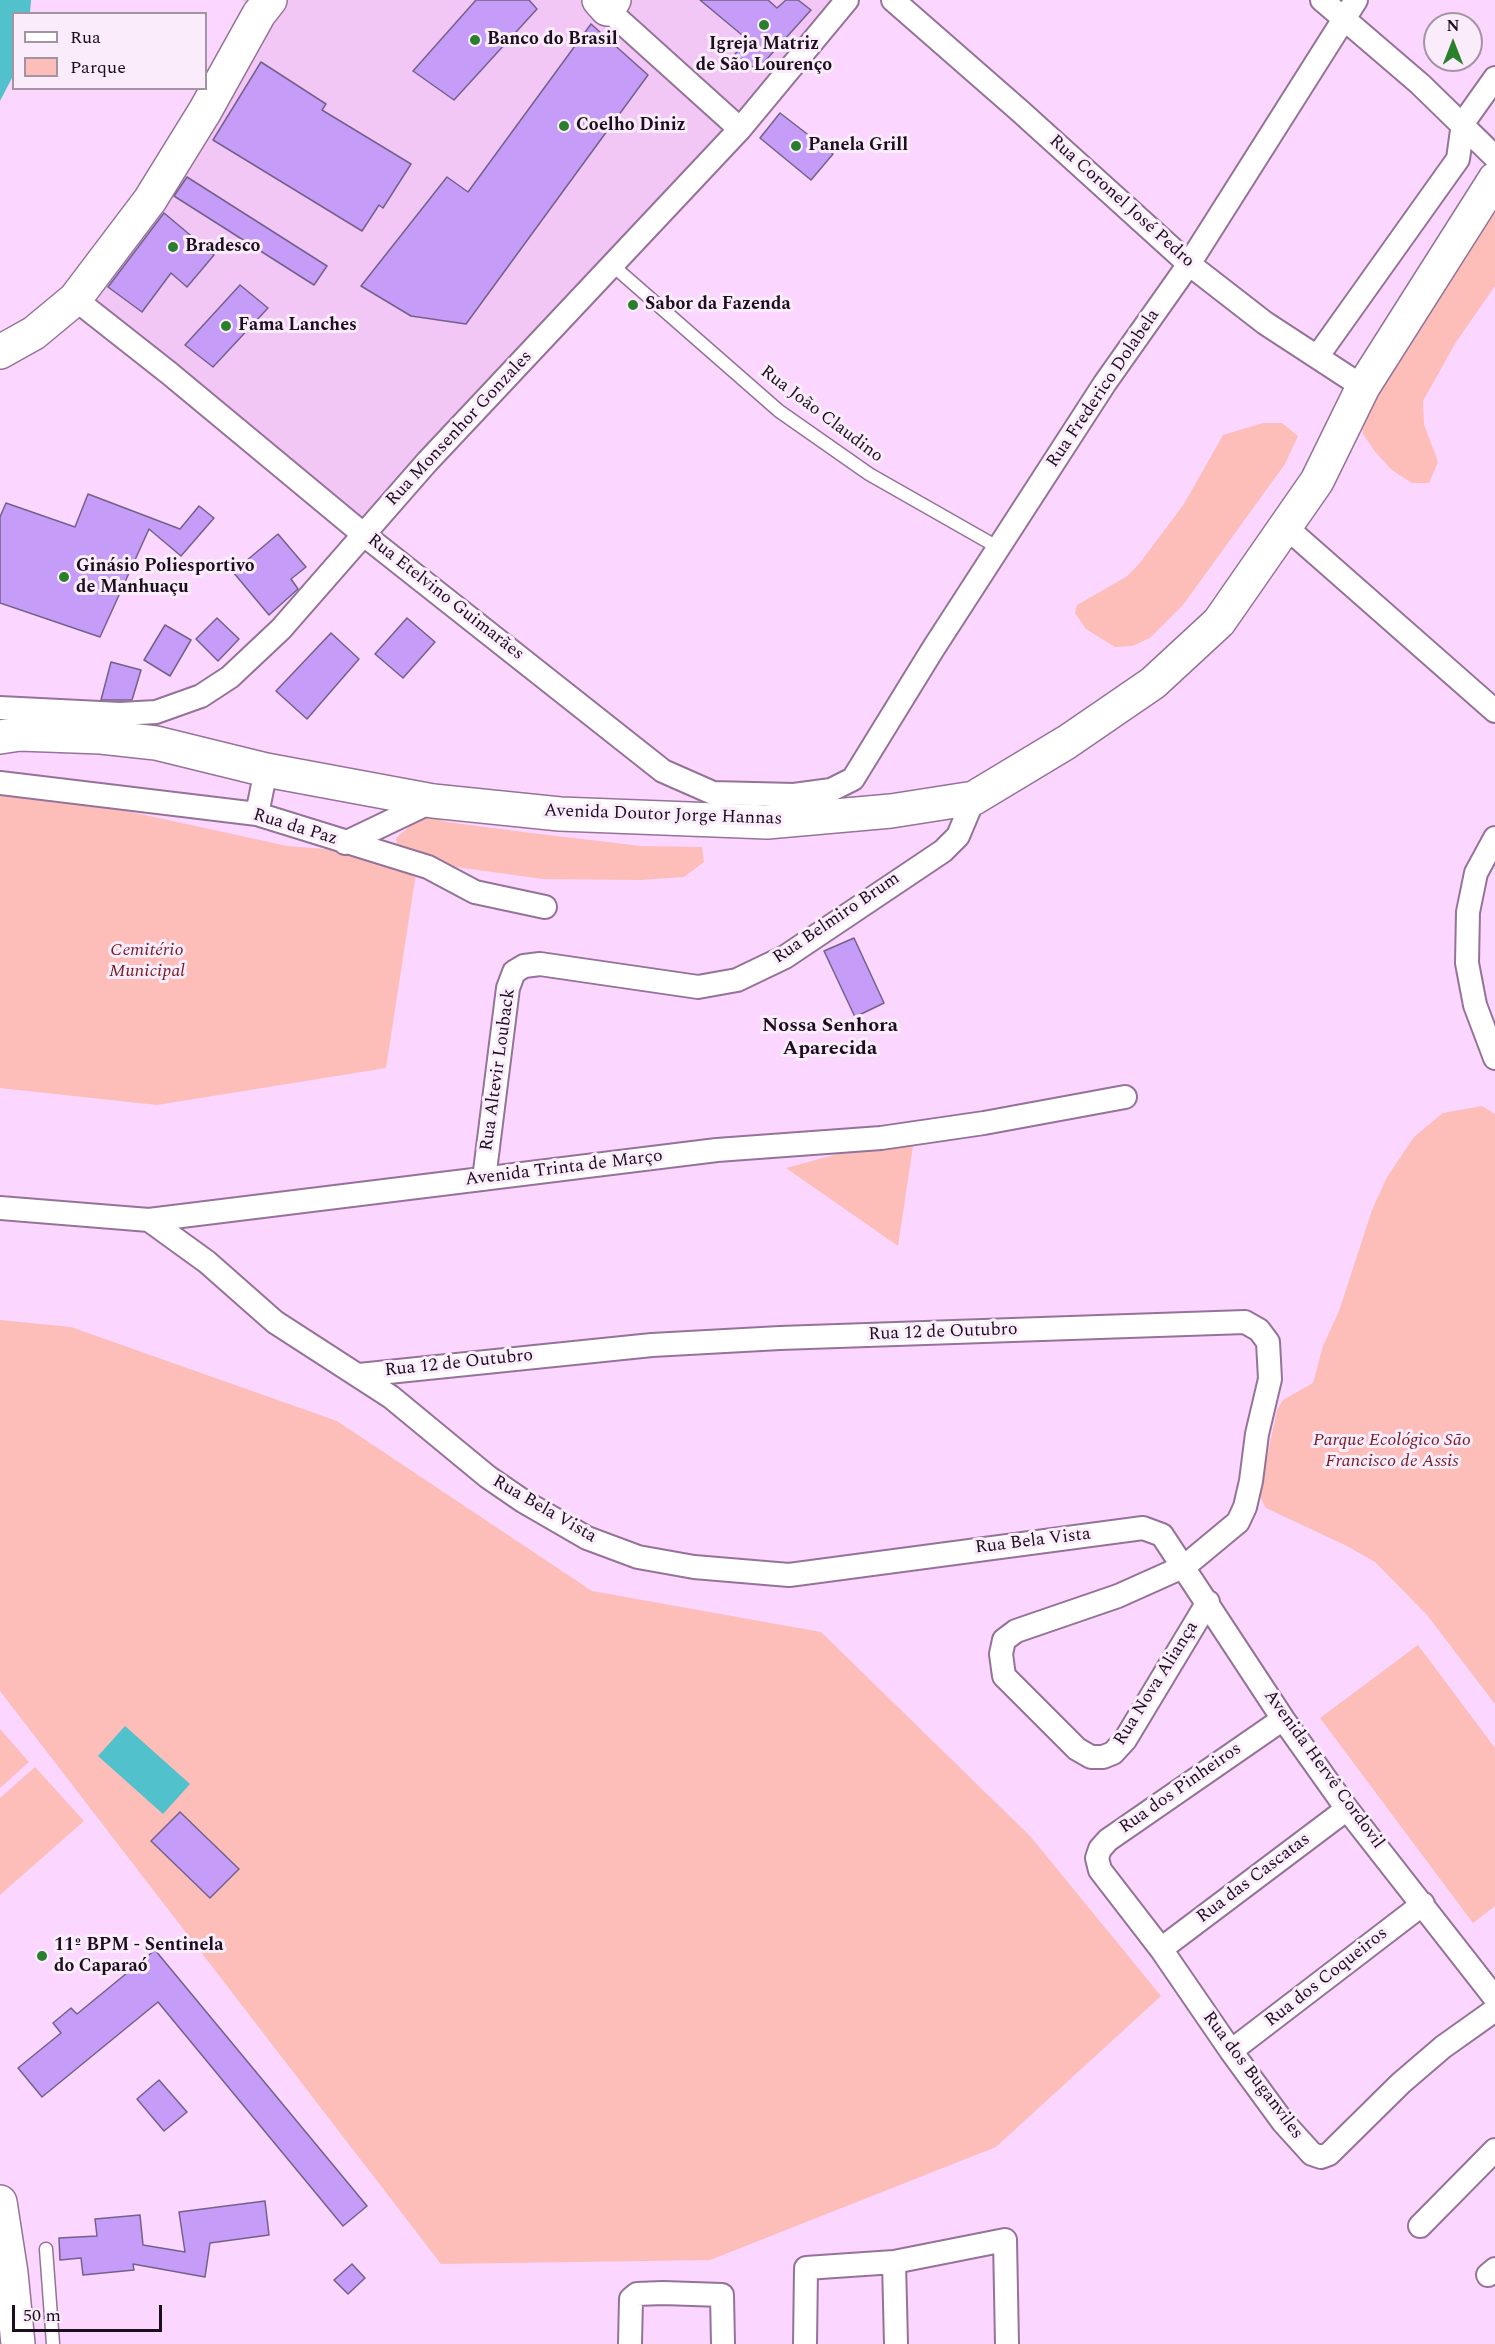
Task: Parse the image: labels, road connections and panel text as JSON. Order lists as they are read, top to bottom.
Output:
{
  "streets": {
    "main road": ["Avenida Doutor Jorge Hannas"],
    "street": [
      "Rua Coronel José Pedro",
      "Rua Frederico Dolabela",
      "Rua Monsenhor Gonzales",
      "Rua Etelvino Guimarães",
      "Rua da Paz",
      "Rua Belmiro Brum",
      "Rua Altevir Louback",
      "Avenida Trinta de Março",
      "Rua 12 de Outubro",
      "Rua Bela Vista",
      "Rua Nova Aliança",
      "Avenida Hervê Cordovil",
      "Rua dos Pinheiros",
      "Rua das Cascatas",
      "Rua dos Coqueiros",
      "Rua dos Buganviles"
    ],
    "lane": ["Rua João Claudino"]
  },
  "crossings": [
    ["Rua Coronel José Pedro", "Rua Frederico Dolabela"],
    ["Rua Coronel José Pedro", "Avenida Doutor Jorge Hannas"],
    ["Rua Frederico Dolabela", "Rua João Claudino"],
    ["Rua Frederico Dolabela", "Rua Etelvino Guimarães"],
    ["Rua João Claudino", "Rua Monsenhor Gonzales"],
    ["Rua Monsenhor Gonzales", "Rua Etelvino Guimarães"],
    ["Rua Monsenhor Gonzales", "Avenida Doutor Jorge Hannas"],
    ["Avenida Doutor Jorge Hannas", "Rua Belmiro Brum"],
    ["Rua Belmiro Brum", "Rua Altevir Louback"],
    ["Rua Altevir Louback", "Avenida Trinta de Março"],
    ["Avenida Trinta de Março", "Rua Bela Vista"],
    ["Rua 12 de Outubro", "Rua Bela Vista"],
    ["Rua 12 de Outubro", "Rua Nova Aliança"],
    ["Rua 12 de Outubro", "Avenida Hervê Cordovil"],
    ["Rua Bela Vista", "Avenida Hervê Cordovil"],
    ["Rua Nova Aliança", "Avenida Hervê Cordovil"],
    ["Avenida Hervê Cordovil", "Rua dos Pinheiros"],
    ["Avenida Hervê Cordovil", "Rua das Cascatas"],
    ["Avenida Hervê Cordovil", "Rua dos Coqueiros"],
    ["Rua dos Pinheiros", "Rua dos Buganviles"],
    ["Rua das Cascatas", "Rua dos Buganviles"],
    ["Rua dos Coqueiros", "Rua dos Buganviles"]
  ],
  "districts": ["Nossa Senhora Aparecida"],
  "parks": ["Cemitério Municipal", "Parque Ecológico São Francisco de Assis"],
  "places": [
    "Igreja Matriz de São Lourenço",
    "Banco do Brasil",
    "Coelho Diniz",
    "Panela Grill",
    "Bradesco",
    "Sabor da Fazenda",
    "Fama Lanches",
    "Ginásio Poliesportivo de Manhuaçu",
    "11º BPM - Sentinela do Caparaó"
  ],
  "legend": ["Rua", "Parque"],
  "scale_bar": "50 m",
  "north": "top"
}
